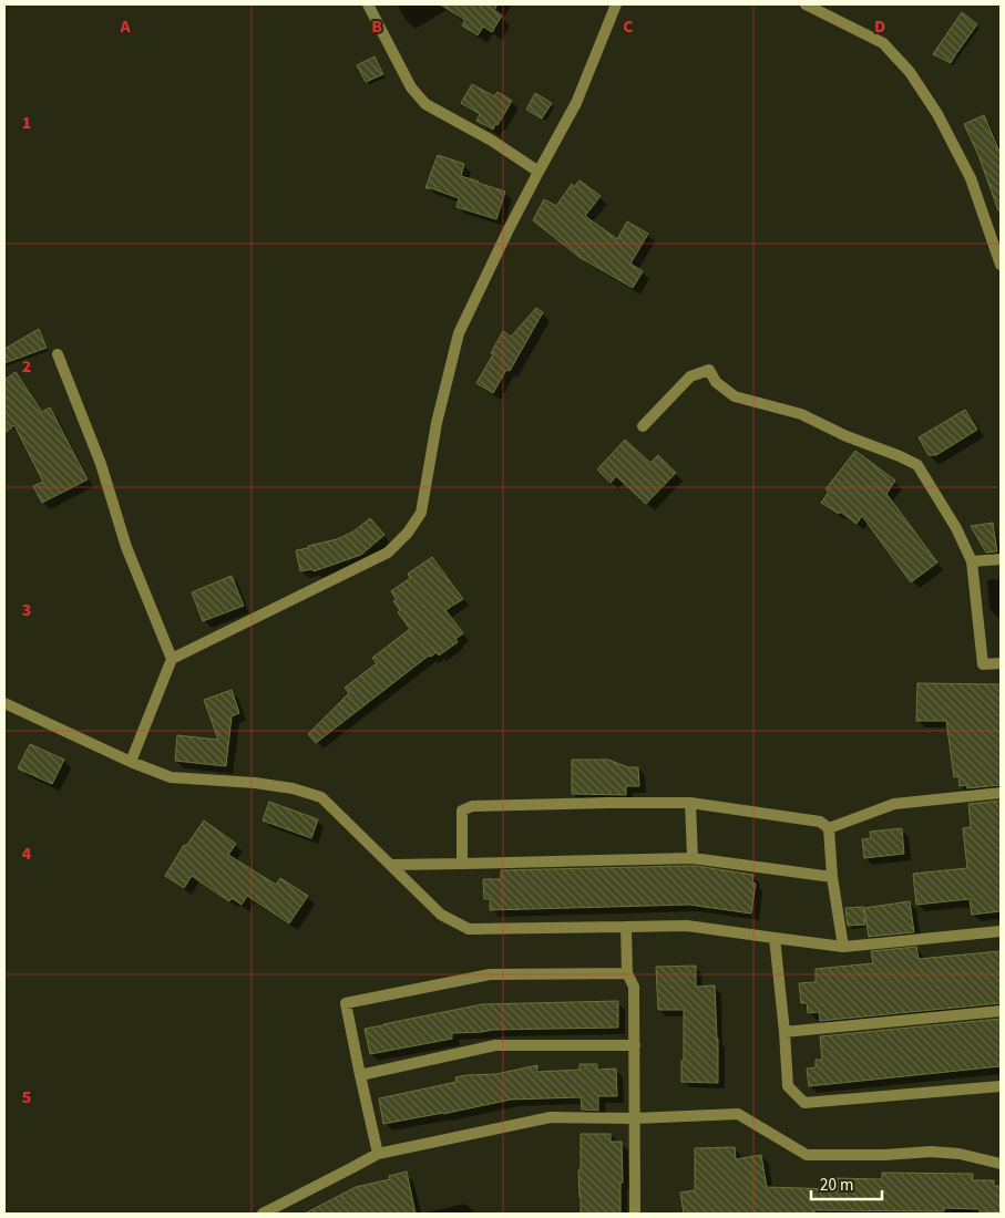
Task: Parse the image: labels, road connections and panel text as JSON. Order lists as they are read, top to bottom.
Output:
{
  "scale_bar": "20 m",
  "grid": {
    "columns": [
      "A",
      "B",
      "C",
      "D"
    ],
    "rows": [
      "1",
      "2",
      "3",
      "4",
      "5"
    ]
  }
}
